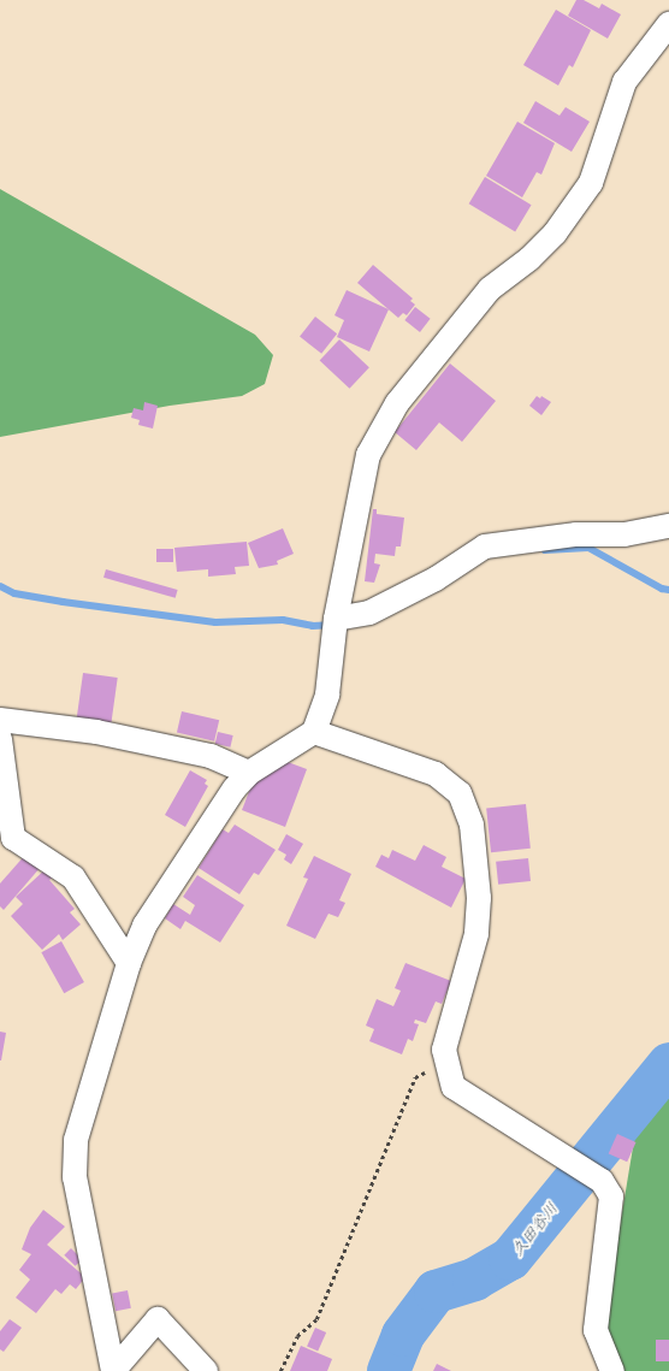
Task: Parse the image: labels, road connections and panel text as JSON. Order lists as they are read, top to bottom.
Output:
{
  "water": ["久田谷川"]
}
